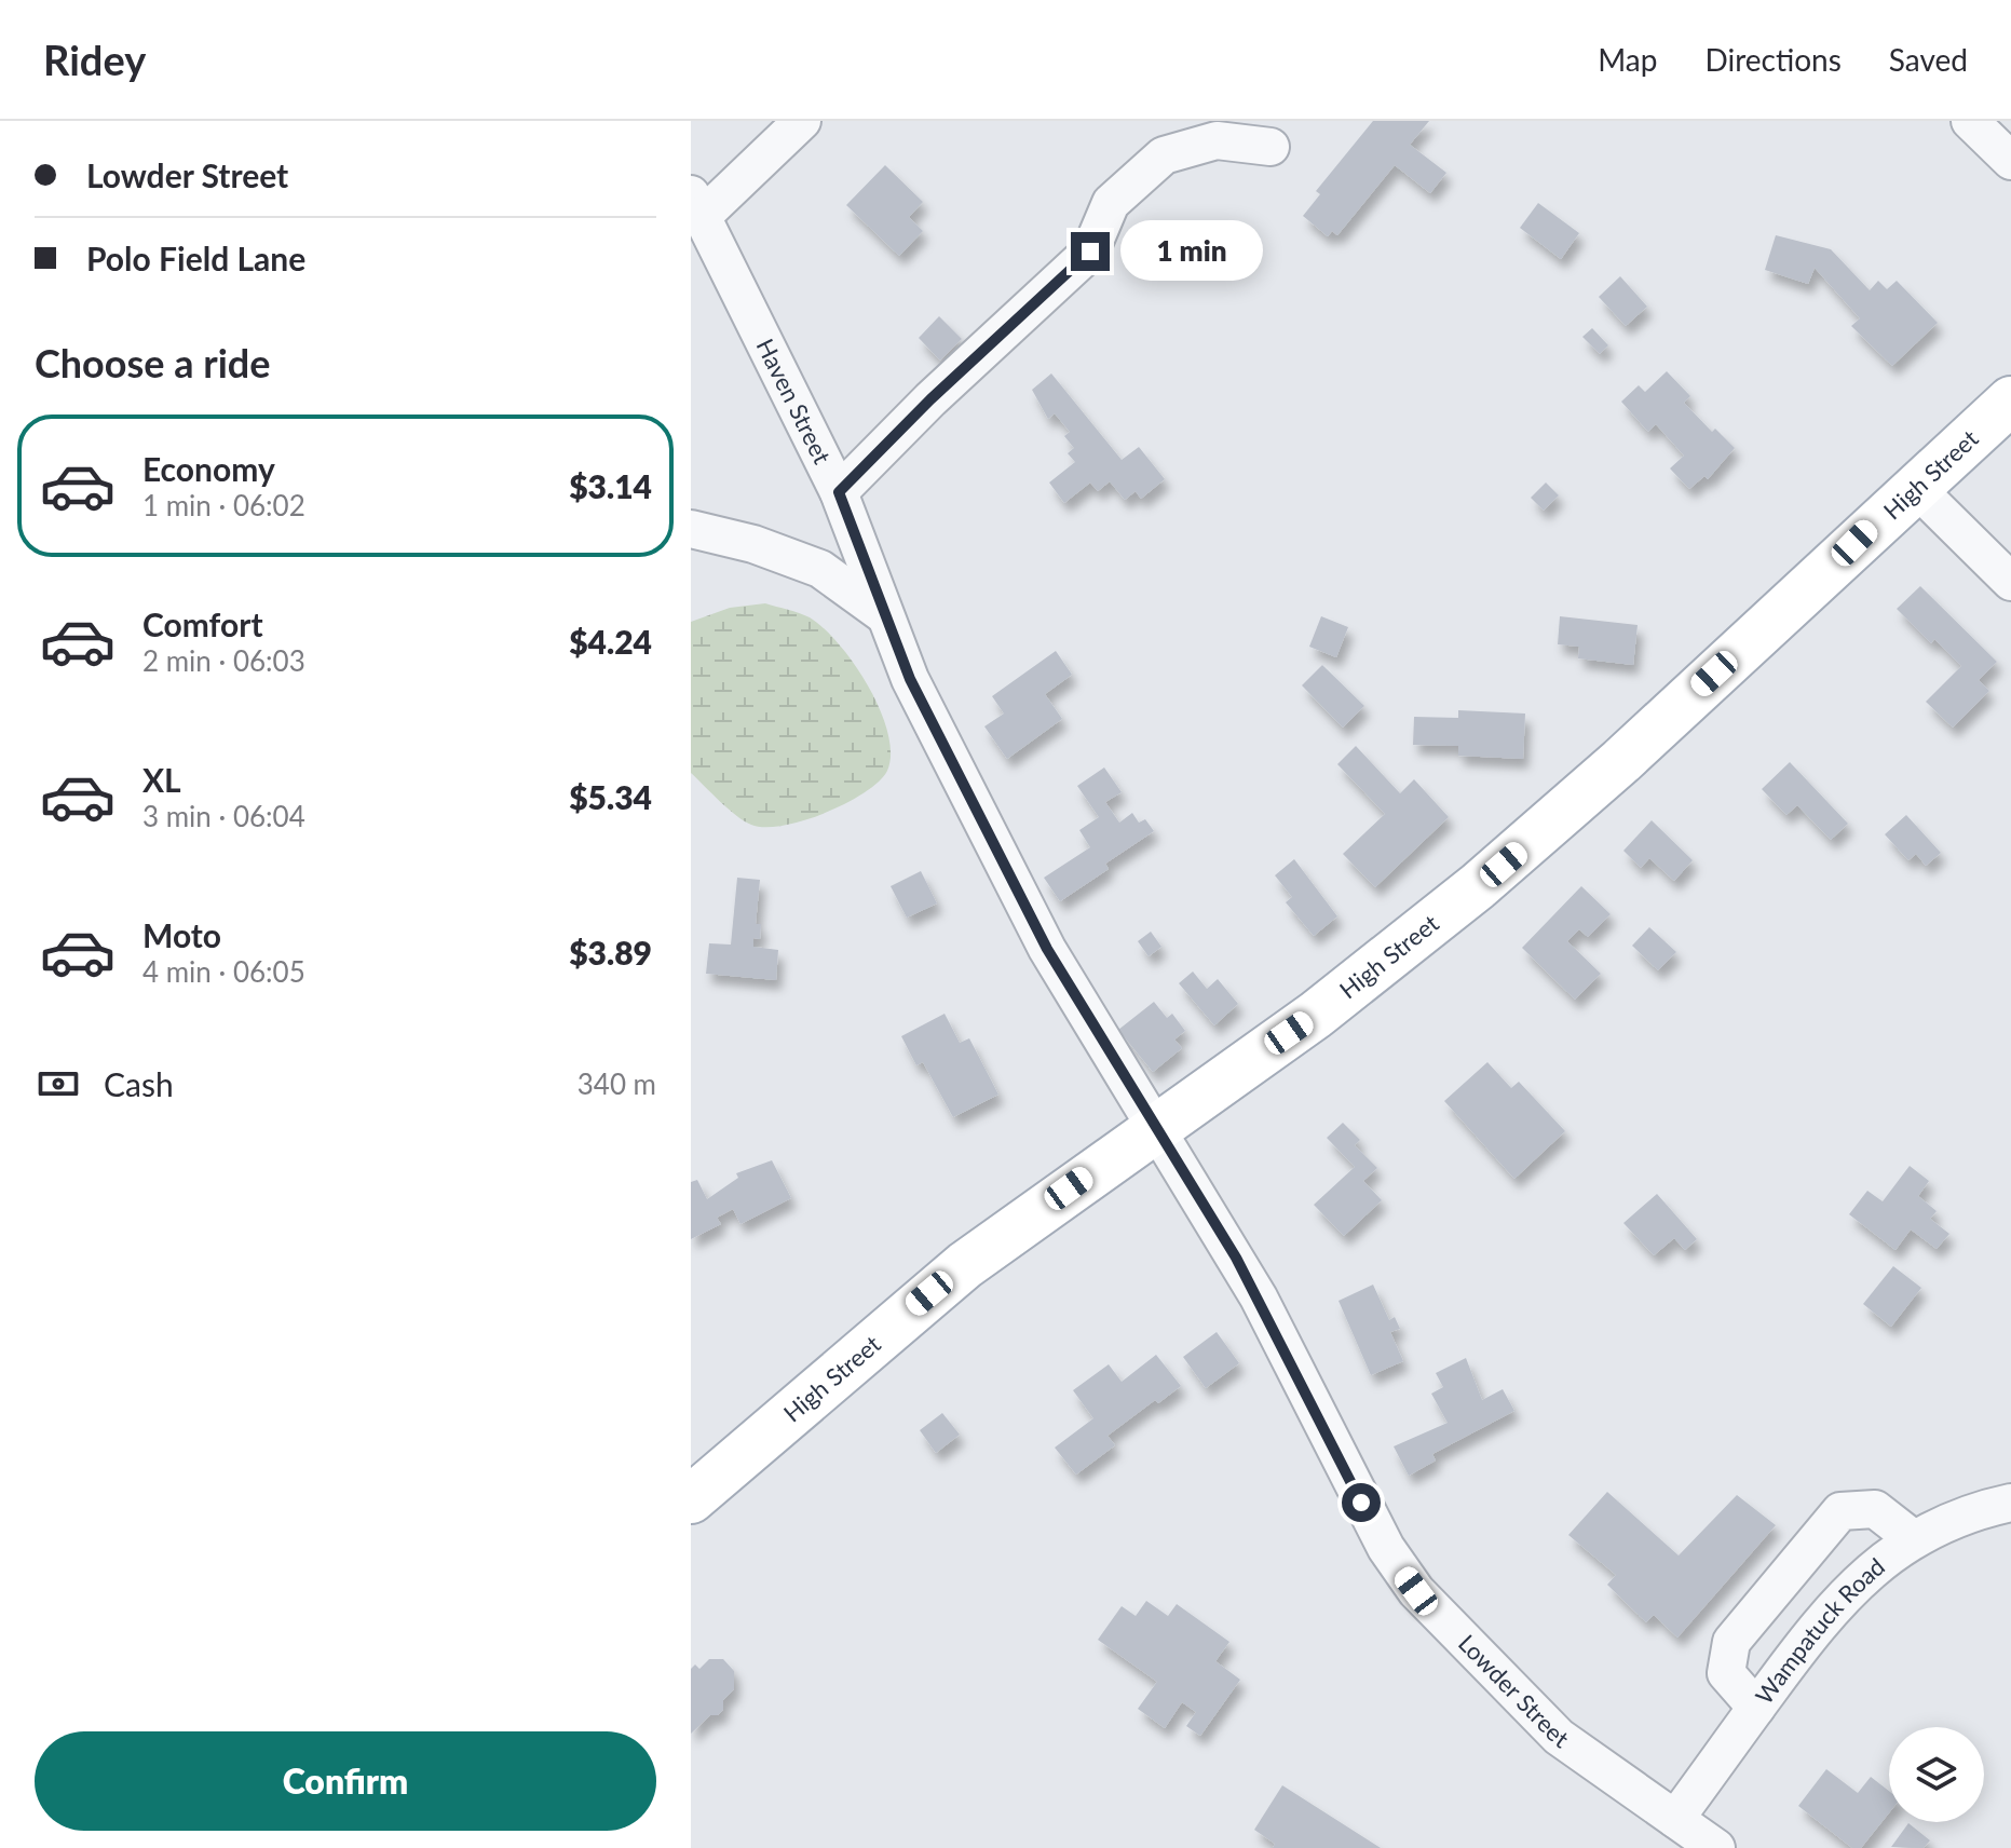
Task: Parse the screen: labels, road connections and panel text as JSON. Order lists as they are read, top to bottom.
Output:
{
  "streets": {
    "main road": ["High Street"],
    "street": ["Haven Street", "Wampatuck Road", "Lowder Street"]
  },
  "crossings": [
    ["Haven Street", "High Street"],
    ["Haven Street", "Lowder Street"],
    ["High Street", "Lowder Street"],
    ["Wampatuck Road", "Lowder Street"]
  ],
  "page": {
    "header": "Ridey",
    "nav": ["Map", "Directions", "Saved"],
    "banner": ["Lowder Street", "Polo Field Lane"],
    "bubble": "1 min",
    "heading": "Choose a ride",
    "list": [
      {
        "name": "Economy",
        "note": "1 min · 06:02",
        "value": "$3.14"
      },
      {
        "name": "Comfort",
        "note": "2 min · 06:03",
        "value": "$4.24"
      },
      {
        "name": "XL",
        "note": "3 min · 06:04",
        "value": "$5.34"
      },
      {
        "name": "Moto",
        "note": "4 min · 06:05",
        "value": "$3.89"
      }
    ],
    "pay": ["Cash", "340 m"],
    "buttons": "Confirm"
  }
}
